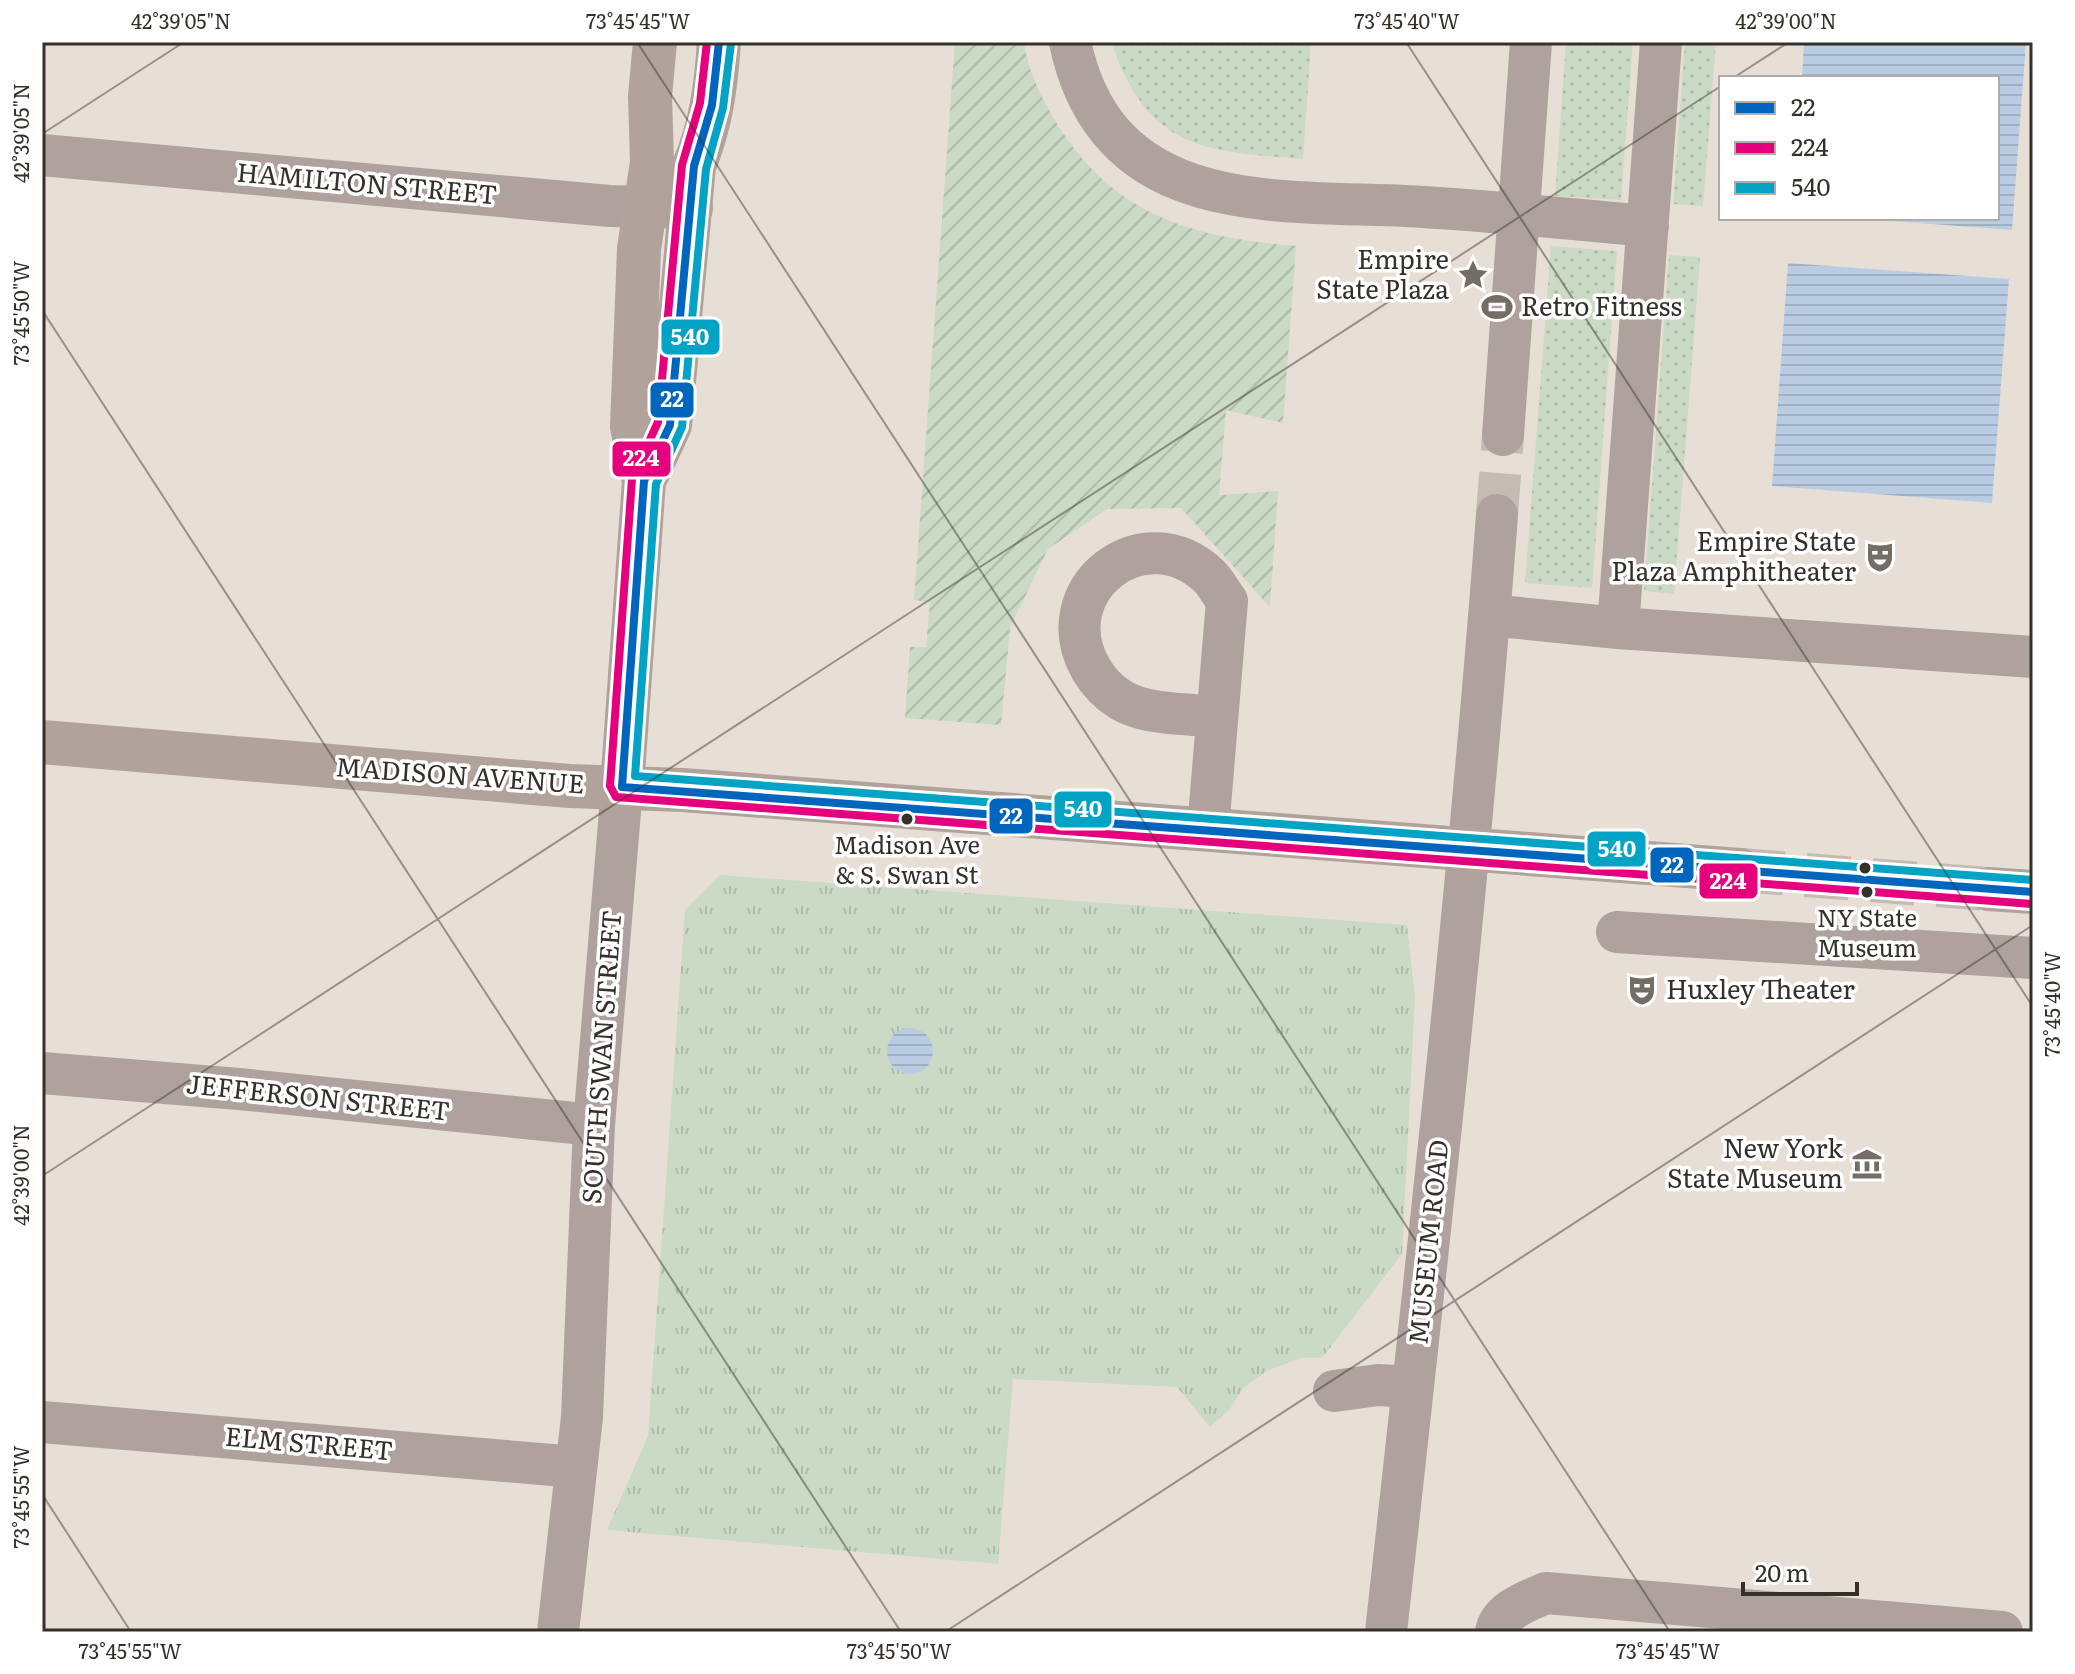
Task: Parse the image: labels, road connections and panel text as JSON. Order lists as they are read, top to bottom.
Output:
{
  "streets": {
    "main road": ["MADISON AVENUE", "SOUTH SWAN STREET"],
    "street": [
      "HAMILTON STREET",
      "JEFFERSON STREET",
      "MUSEUM ROAD",
      "ELM STREET"
    ]
  },
  "crossings": [
    ["HAMILTON STREET", "SOUTH SWAN STREET"],
    ["MADISON AVENUE", "SOUTH SWAN STREET"],
    ["MADISON AVENUE", "MUSEUM ROAD"],
    ["SOUTH SWAN STREET", "JEFFERSON STREET"],
    ["SOUTH SWAN STREET", "ELM STREET"]
  ],
  "places": {
    "place": ["Empire State Plaza"],
    "sports": ["Retro Fitness"],
    "theatre": ["Empire State Plaza Amphitheater", "Huxley Theater"],
    "other": ["Madison Ave & S. Swan St", "NY State Museum"],
    "museum": ["New York State Museum"]
  },
  "lines": ["transit line 22", "transit line 224", "transit line 540"],
  "legend": ["22", "224", "540"],
  "scale_bar": "20 m",
  "coordinates": [
    "42°39'05\"N",
    "73°45'45\"W",
    "73°45'40\"W",
    "42°39'00\"N",
    "73°45'50\"W",
    "73°45'55\"W"
  ]
}
